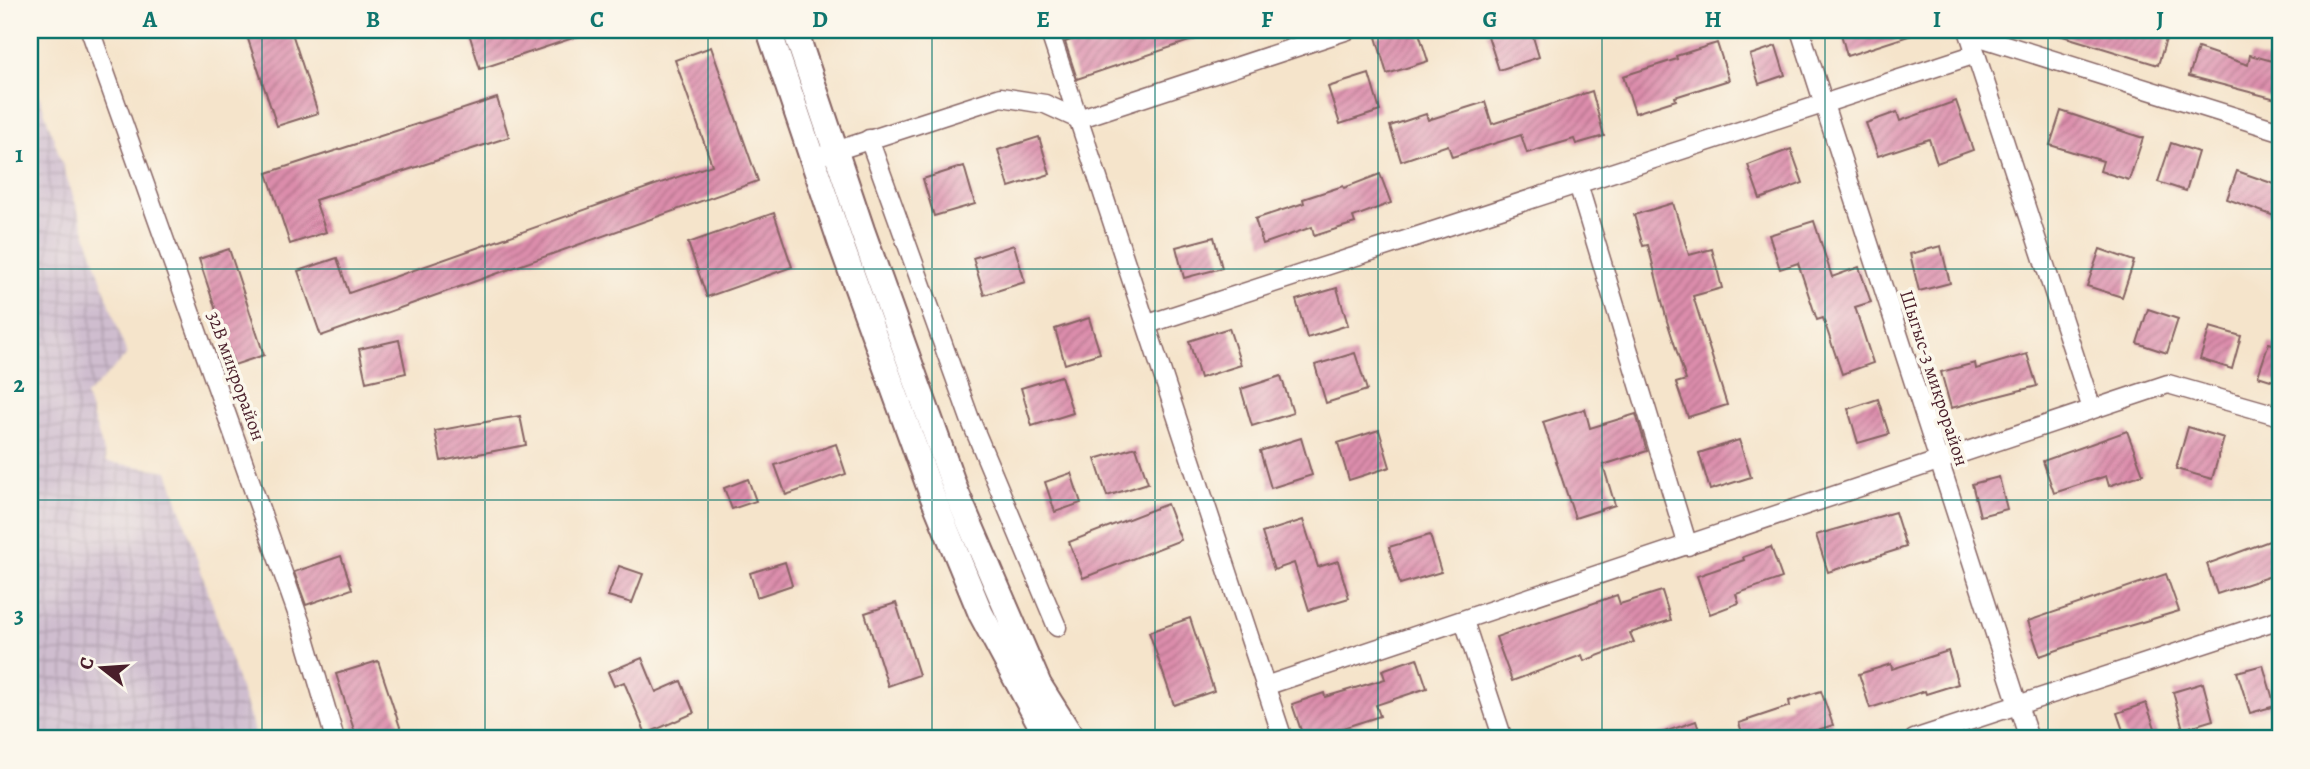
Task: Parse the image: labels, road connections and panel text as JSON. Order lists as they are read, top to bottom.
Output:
{
  "streets": {
    "street": ["32В микрорайон", "Шыгыс-3 микрорайон"]
  },
  "north": "left",
  "grid": {
    "columns": [
      "A",
      "B",
      "C",
      "D",
      "E",
      "F",
      "G",
      "H",
      "I",
      "J"
    ],
    "rows": ["1", "2", "3"]
  }
}
